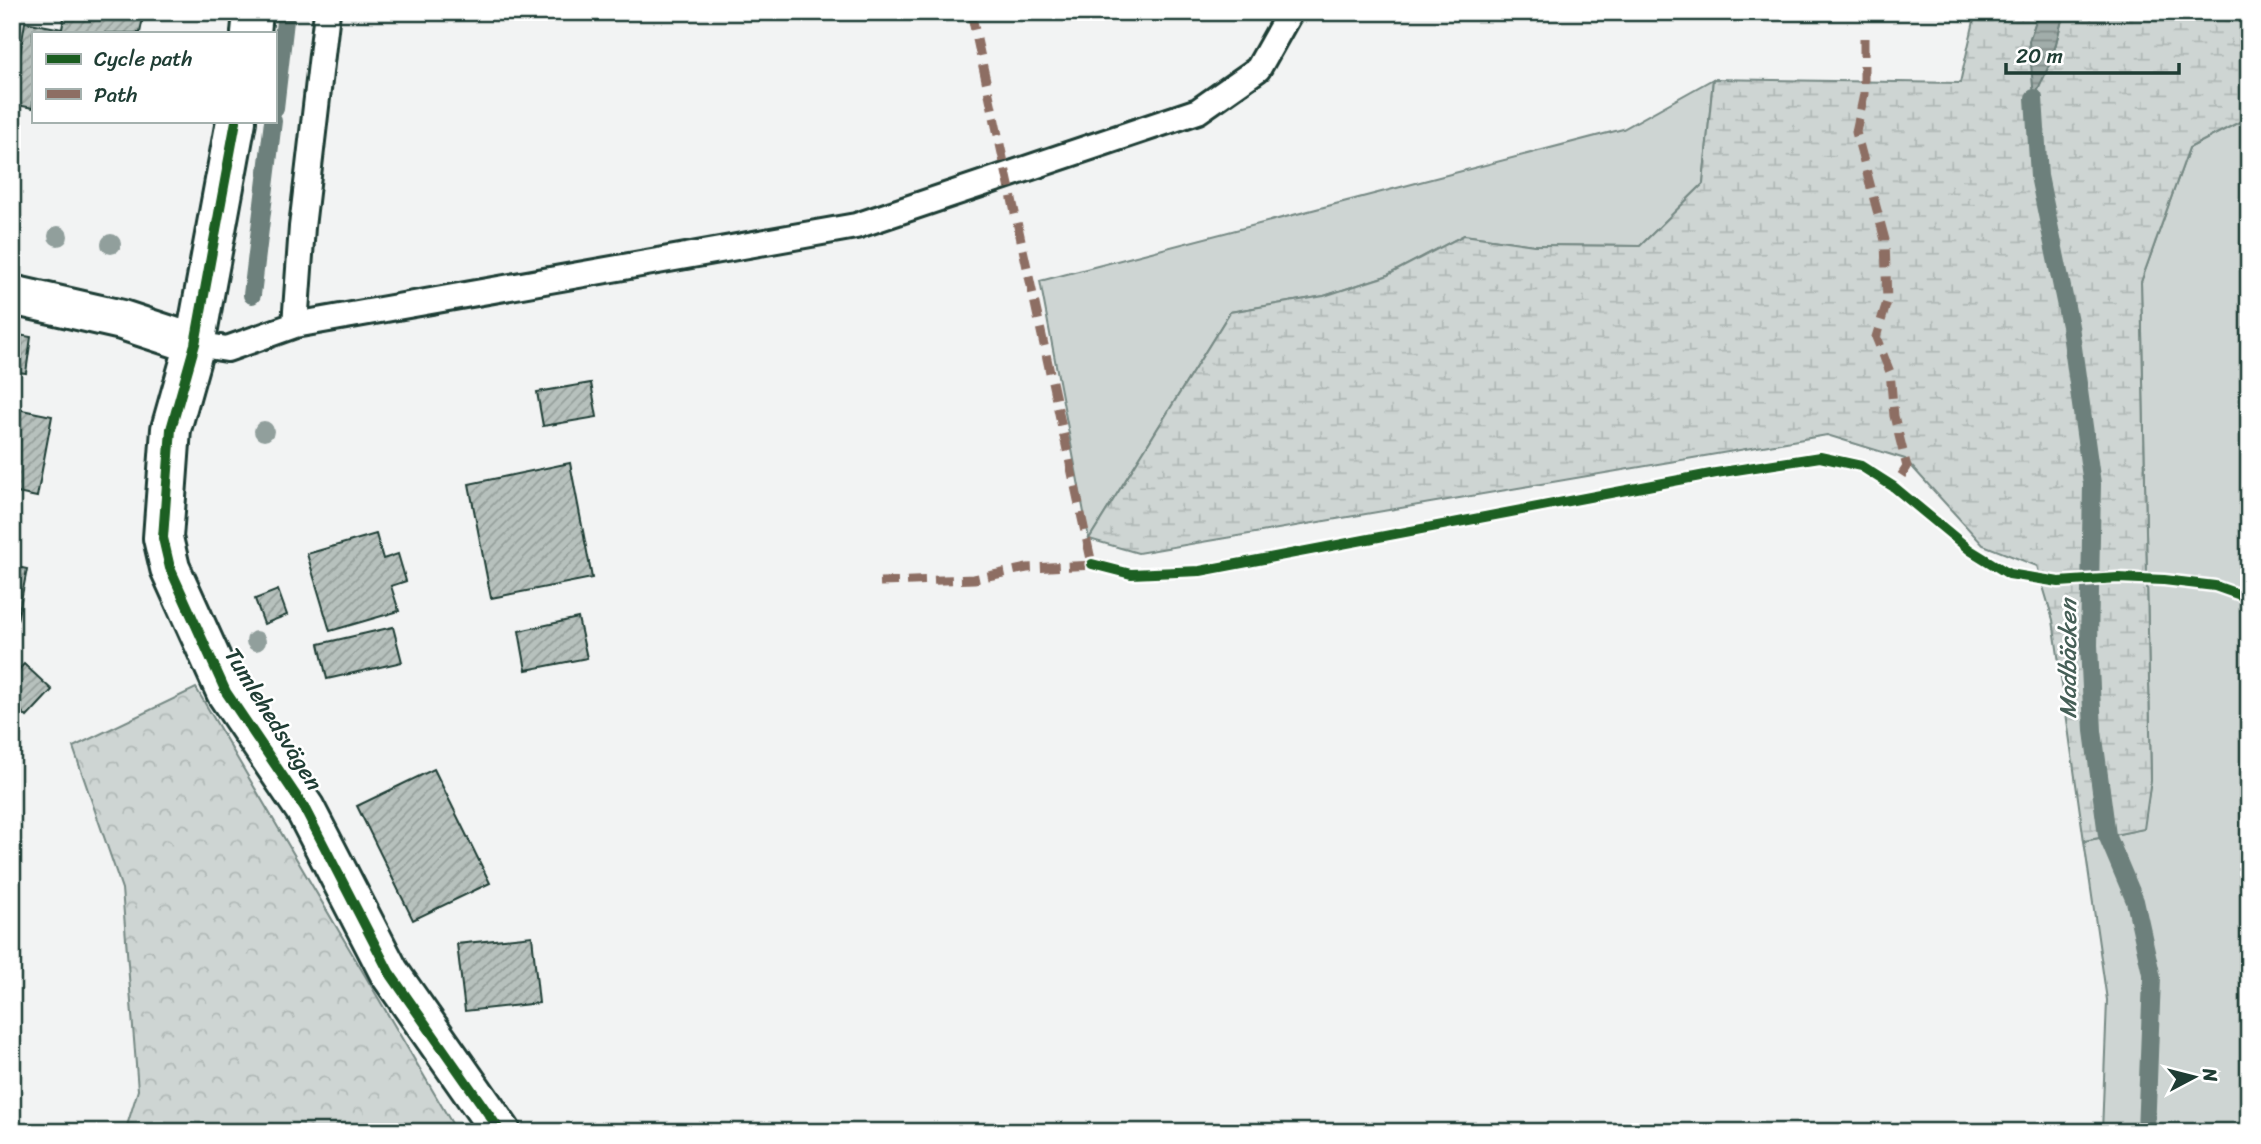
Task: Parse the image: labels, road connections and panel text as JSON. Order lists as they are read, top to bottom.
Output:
{
  "streets": {
    "street": ["Tumlehedsvägen"]
  },
  "water": ["Madbäcken"],
  "legend": ["Cycle path", "Path"],
  "scale_bar": "20 m",
  "north": "right"
}
